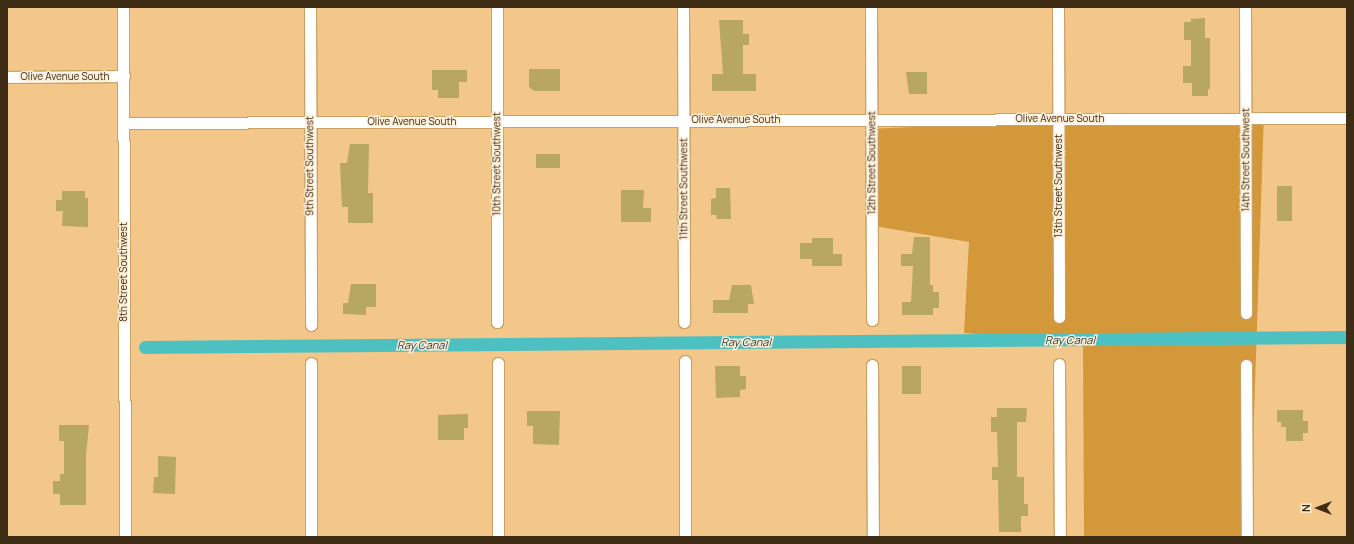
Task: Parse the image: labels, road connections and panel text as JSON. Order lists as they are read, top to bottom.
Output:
{
  "streets": {
    "street": [
      "Olive Avenue South",
      "14th Street Southwest",
      "12th Street Southwest",
      "10th Street Southwest",
      "9th Street Southwest",
      "13th Street Southwest",
      "11th Street Southwest",
      "8th Street Southwest"
    ]
  },
  "crossings": [
    ["Olive Avenue South", "14th Street Southwest"],
    ["Olive Avenue South", "12th Street Southwest"],
    ["Olive Avenue South", "10th Street Southwest"],
    ["Olive Avenue South", "9th Street Southwest"],
    ["Olive Avenue South", "13th Street Southwest"],
    ["Olive Avenue South", "11th Street Southwest"],
    ["Olive Avenue South", "8th Street Southwest"]
  ],
  "water": ["Ray Canal"],
  "north": "left"
}
